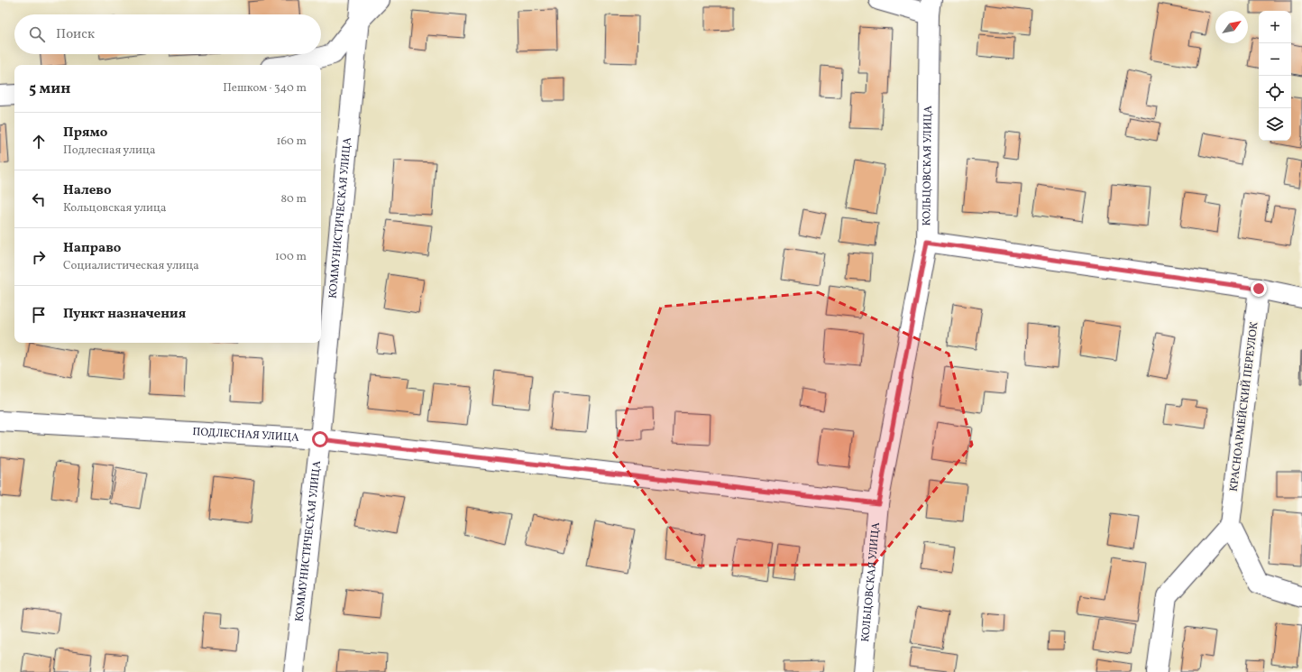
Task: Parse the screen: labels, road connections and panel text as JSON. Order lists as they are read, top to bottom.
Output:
{
  "streets": {
    "street": [
      "КОЛЬЦОВСКАЯ УЛИЦА",
      "КОММУНИСТИЧЕСКАЯ УЛИЦА",
      "КРАСНОАРМЕЙСКИЙ ПЕРЕУЛОК",
      "ПОДЛЕСНАЯ УЛИЦА"
    ]
  },
  "crossings": [
    ["КОЛЬЦОВСКАЯ УЛИЦА", "ПОДЛЕСНАЯ УЛИЦА"],
    ["КОММУНИСТИЧЕСКАЯ УЛИЦА", "ПОДЛЕСНАЯ УЛИЦА"]
  ],
  "north": "top right",
  "page": {
    "map_buttons": ["+", "−"],
    "search": "Поиск",
    "heading": ["5 мин", "Пешком · 340 m"],
    "list": [
      ["Прямо", "Подлесная улица", "160 m"],
      ["Налево", "Кольцовская улица", "80 m"],
      ["Направо", "Социалистическая улица", "100 m"],
      "Пункт назначения"
    ]
  }
}
